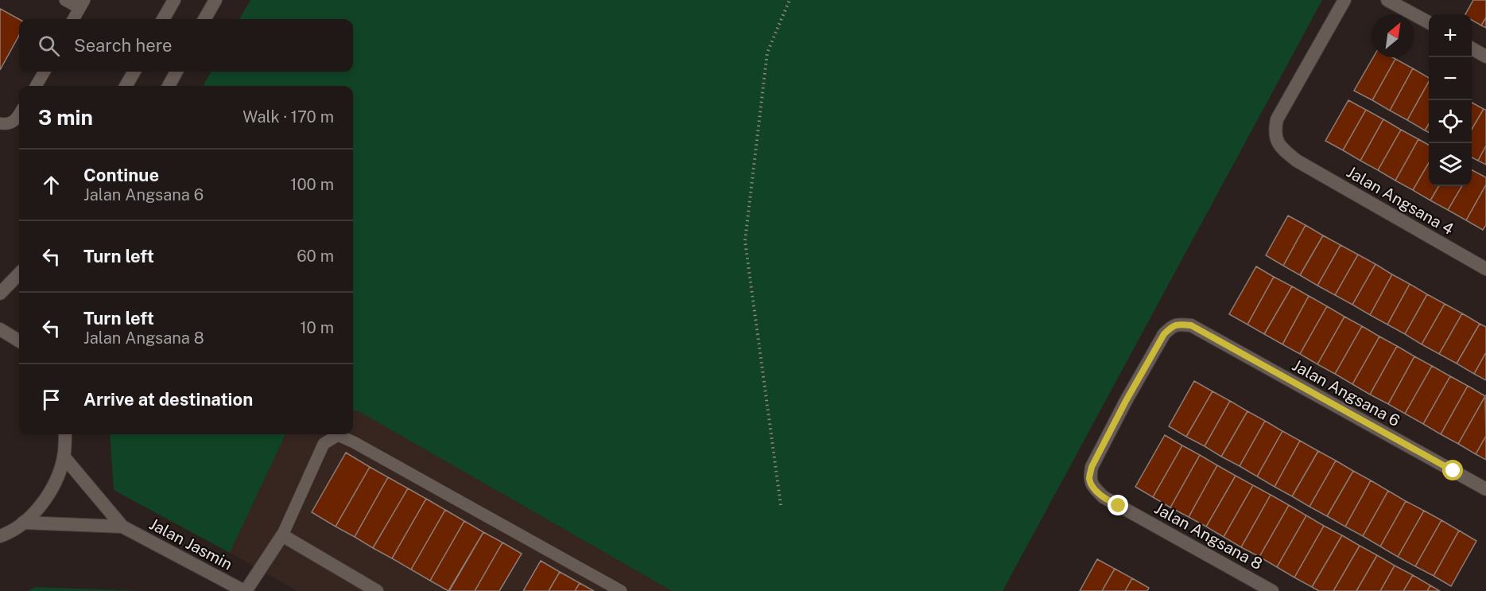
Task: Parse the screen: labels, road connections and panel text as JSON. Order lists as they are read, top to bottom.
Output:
{
  "streets": {
    "street": [
      "Jalan Angsana 4",
      "Jalan Angsana 6",
      "Jalan Angsana 8",
      "Jalan Jasmin"
    ]
  },
  "crossings": [
    ["Jalan Angsana 6", "Jalan Angsana 8"]
  ],
  "north": "top right",
  "page": {
    "map_buttons": ["+", "−"],
    "search": "Search here",
    "heading": ["3 min", "Walk · 170 m"],
    "list": [
      ["Continue", "Jalan Angsana 6", "100 m"],
      ["Turn left", "60 m"],
      ["Turn left", "Jalan Angsana 8", "10 m"],
      "Arrive at destination"
    ]
  }
}
